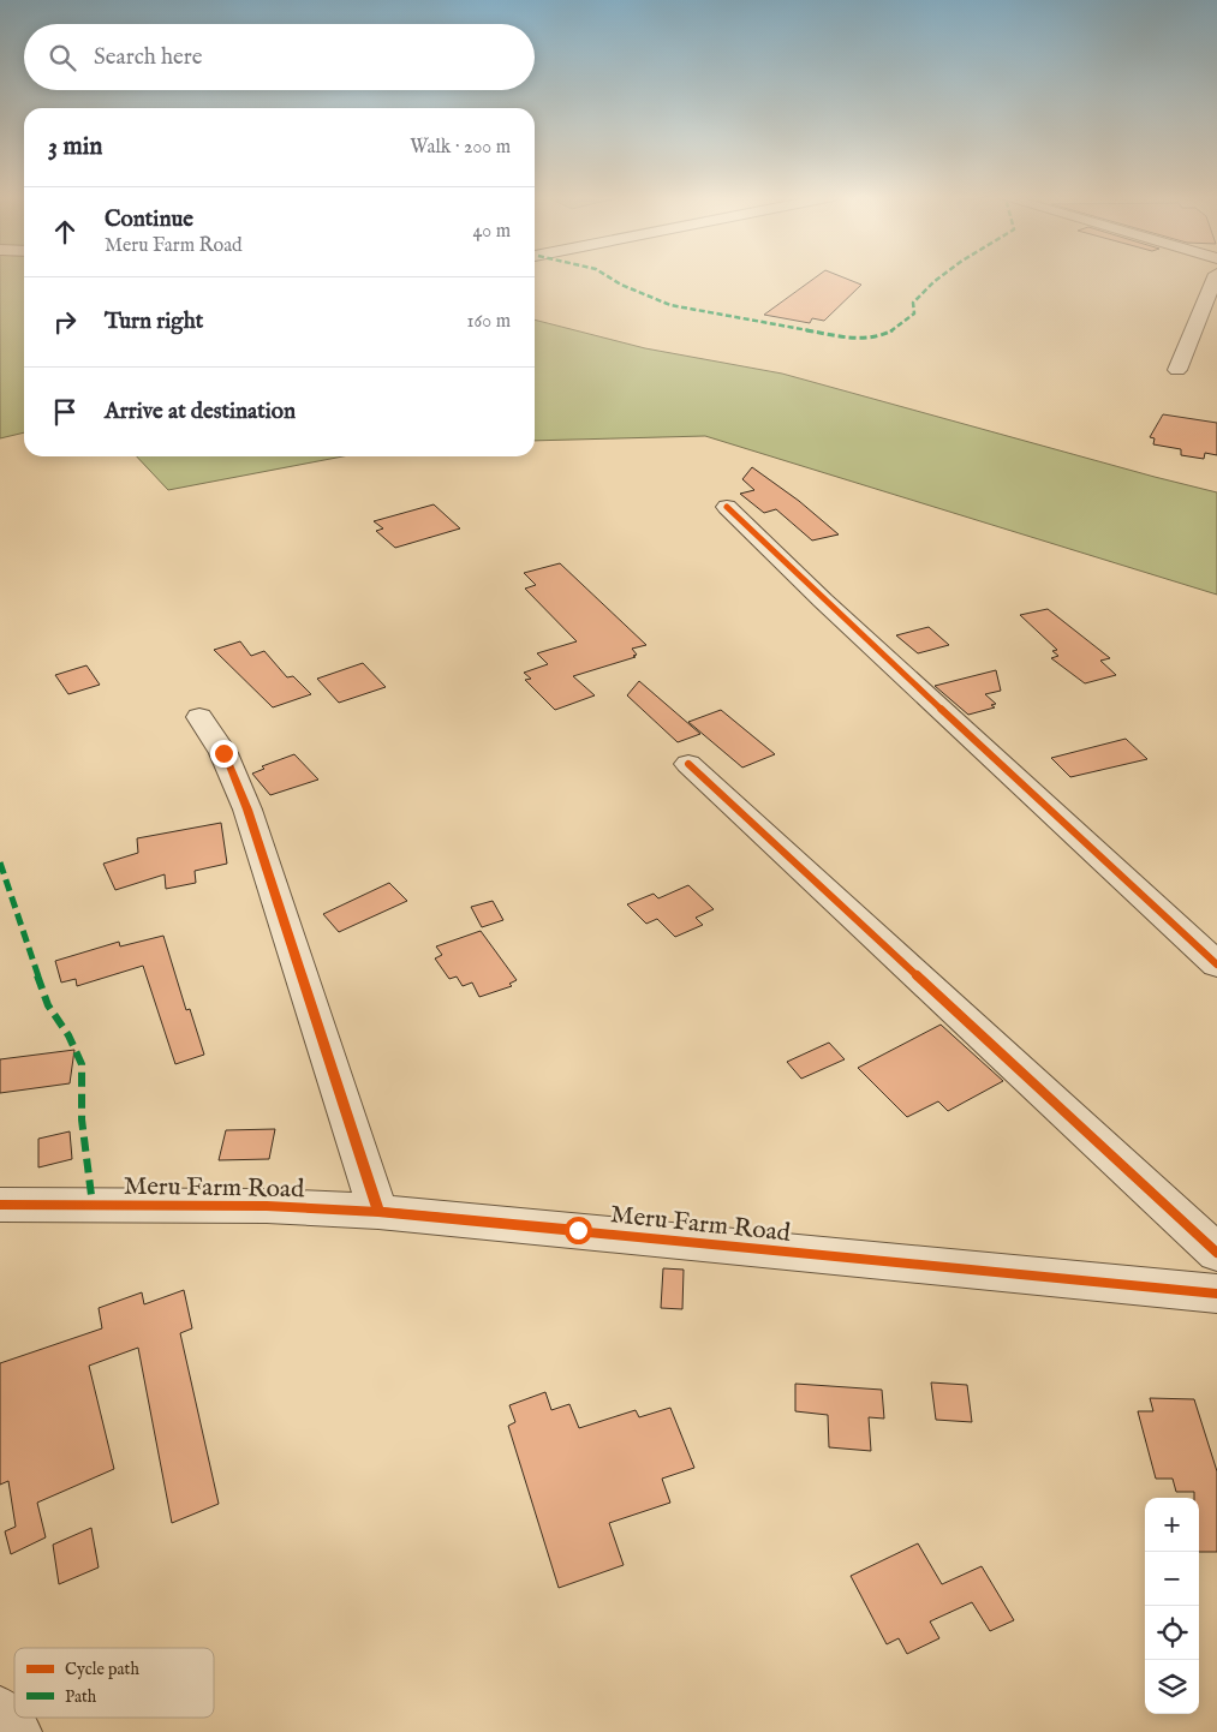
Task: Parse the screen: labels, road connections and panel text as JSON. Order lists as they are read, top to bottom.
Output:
{
  "streets": {
    "street": ["Meru Farm Road"]
  },
  "legend": ["Cycle path", "Path"],
  "page": {
    "search": "Search here",
    "heading": ["3 min", "Walk · 200 m"],
    "list": [
      ["Continue", "Meru Farm Road", "40 m"],
      ["Turn right", "160 m"],
      "Arrive at destination"
    ],
    "map_buttons": ["+", "−"]
  }
}
